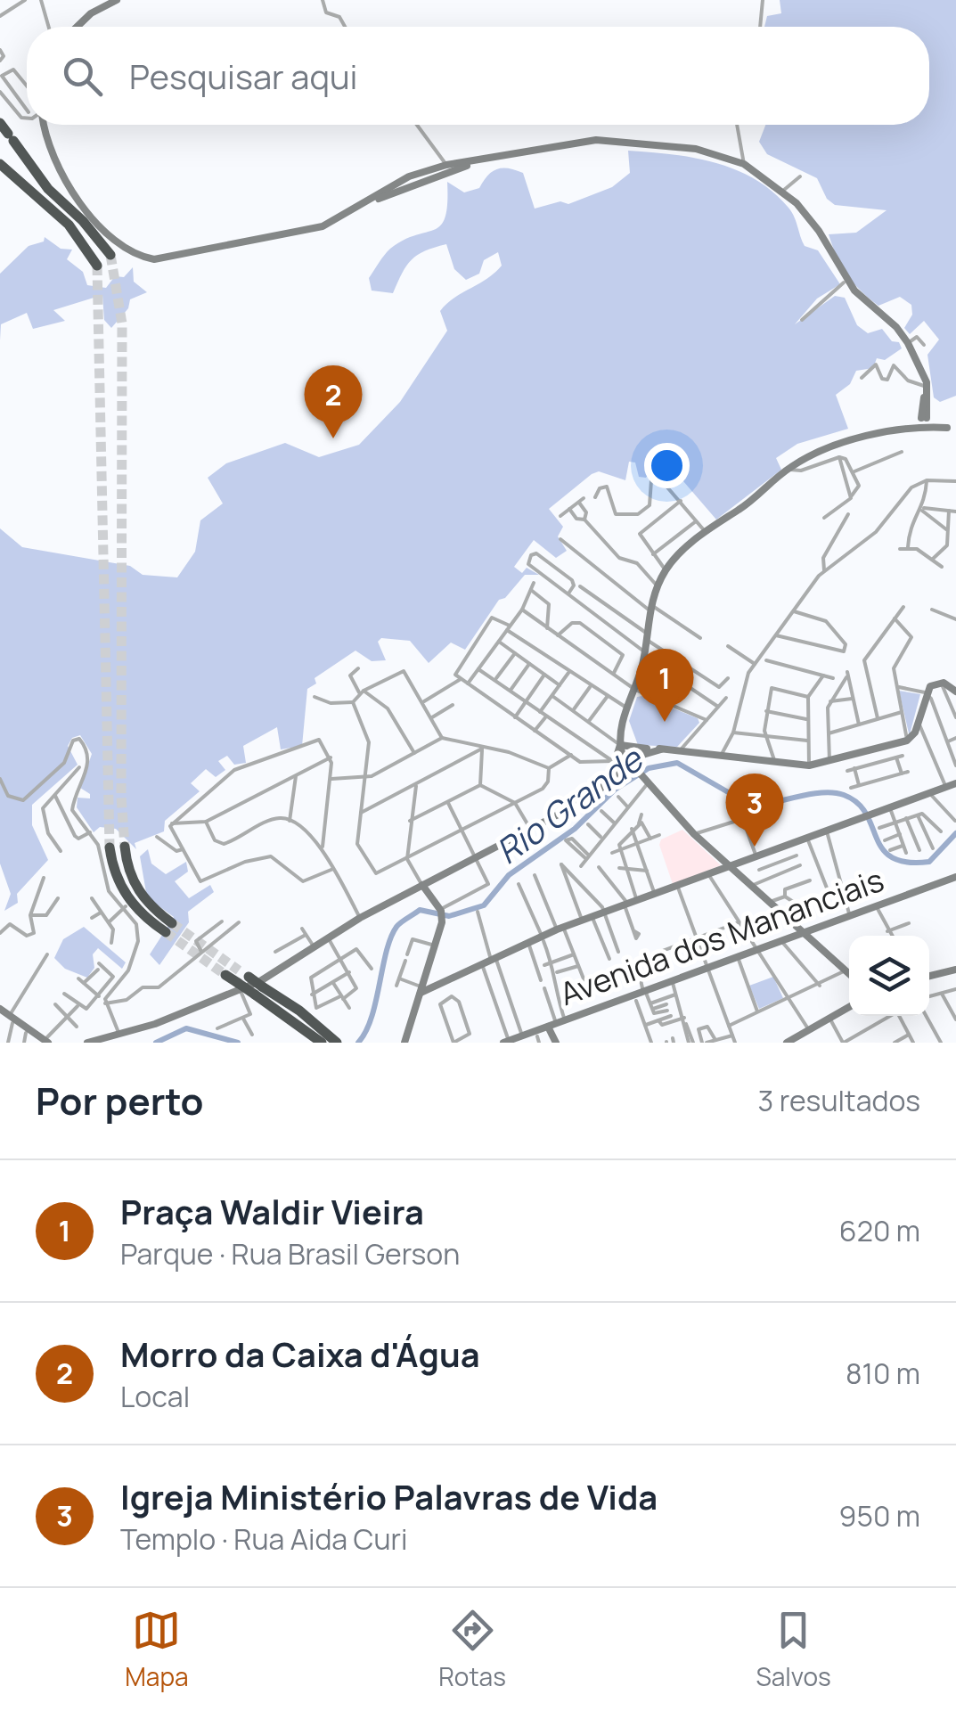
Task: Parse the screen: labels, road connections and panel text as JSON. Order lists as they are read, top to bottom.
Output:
{
  "streets": {
    "street": ["Avenida dos Mananciais"]
  },
  "water": ["Rio Grande"],
  "page": {
    "search": "Pesquisar aqui",
    "pins": ["2", "1", "3"],
    "heading": ["Por perto", "3 resultados"],
    "list": [
      {
        "mark": "1",
        "name": "Praça Waldir Vieira",
        "note": "Parque · Rua Brasil Gerson",
        "value": "620 m"
      },
      {
        "mark": "2",
        "name": "Morro da Caixa d'Água",
        "note": "Local",
        "value": "810 m"
      },
      {
        "mark": "3",
        "name": "Igreja Ministério Palavras de Vida",
        "note": "Templo · Rua Aida Curi",
        "value": "950 m"
      }
    ],
    "nav": ["Mapa", "Rotas", "Salvos"]
  }
}
